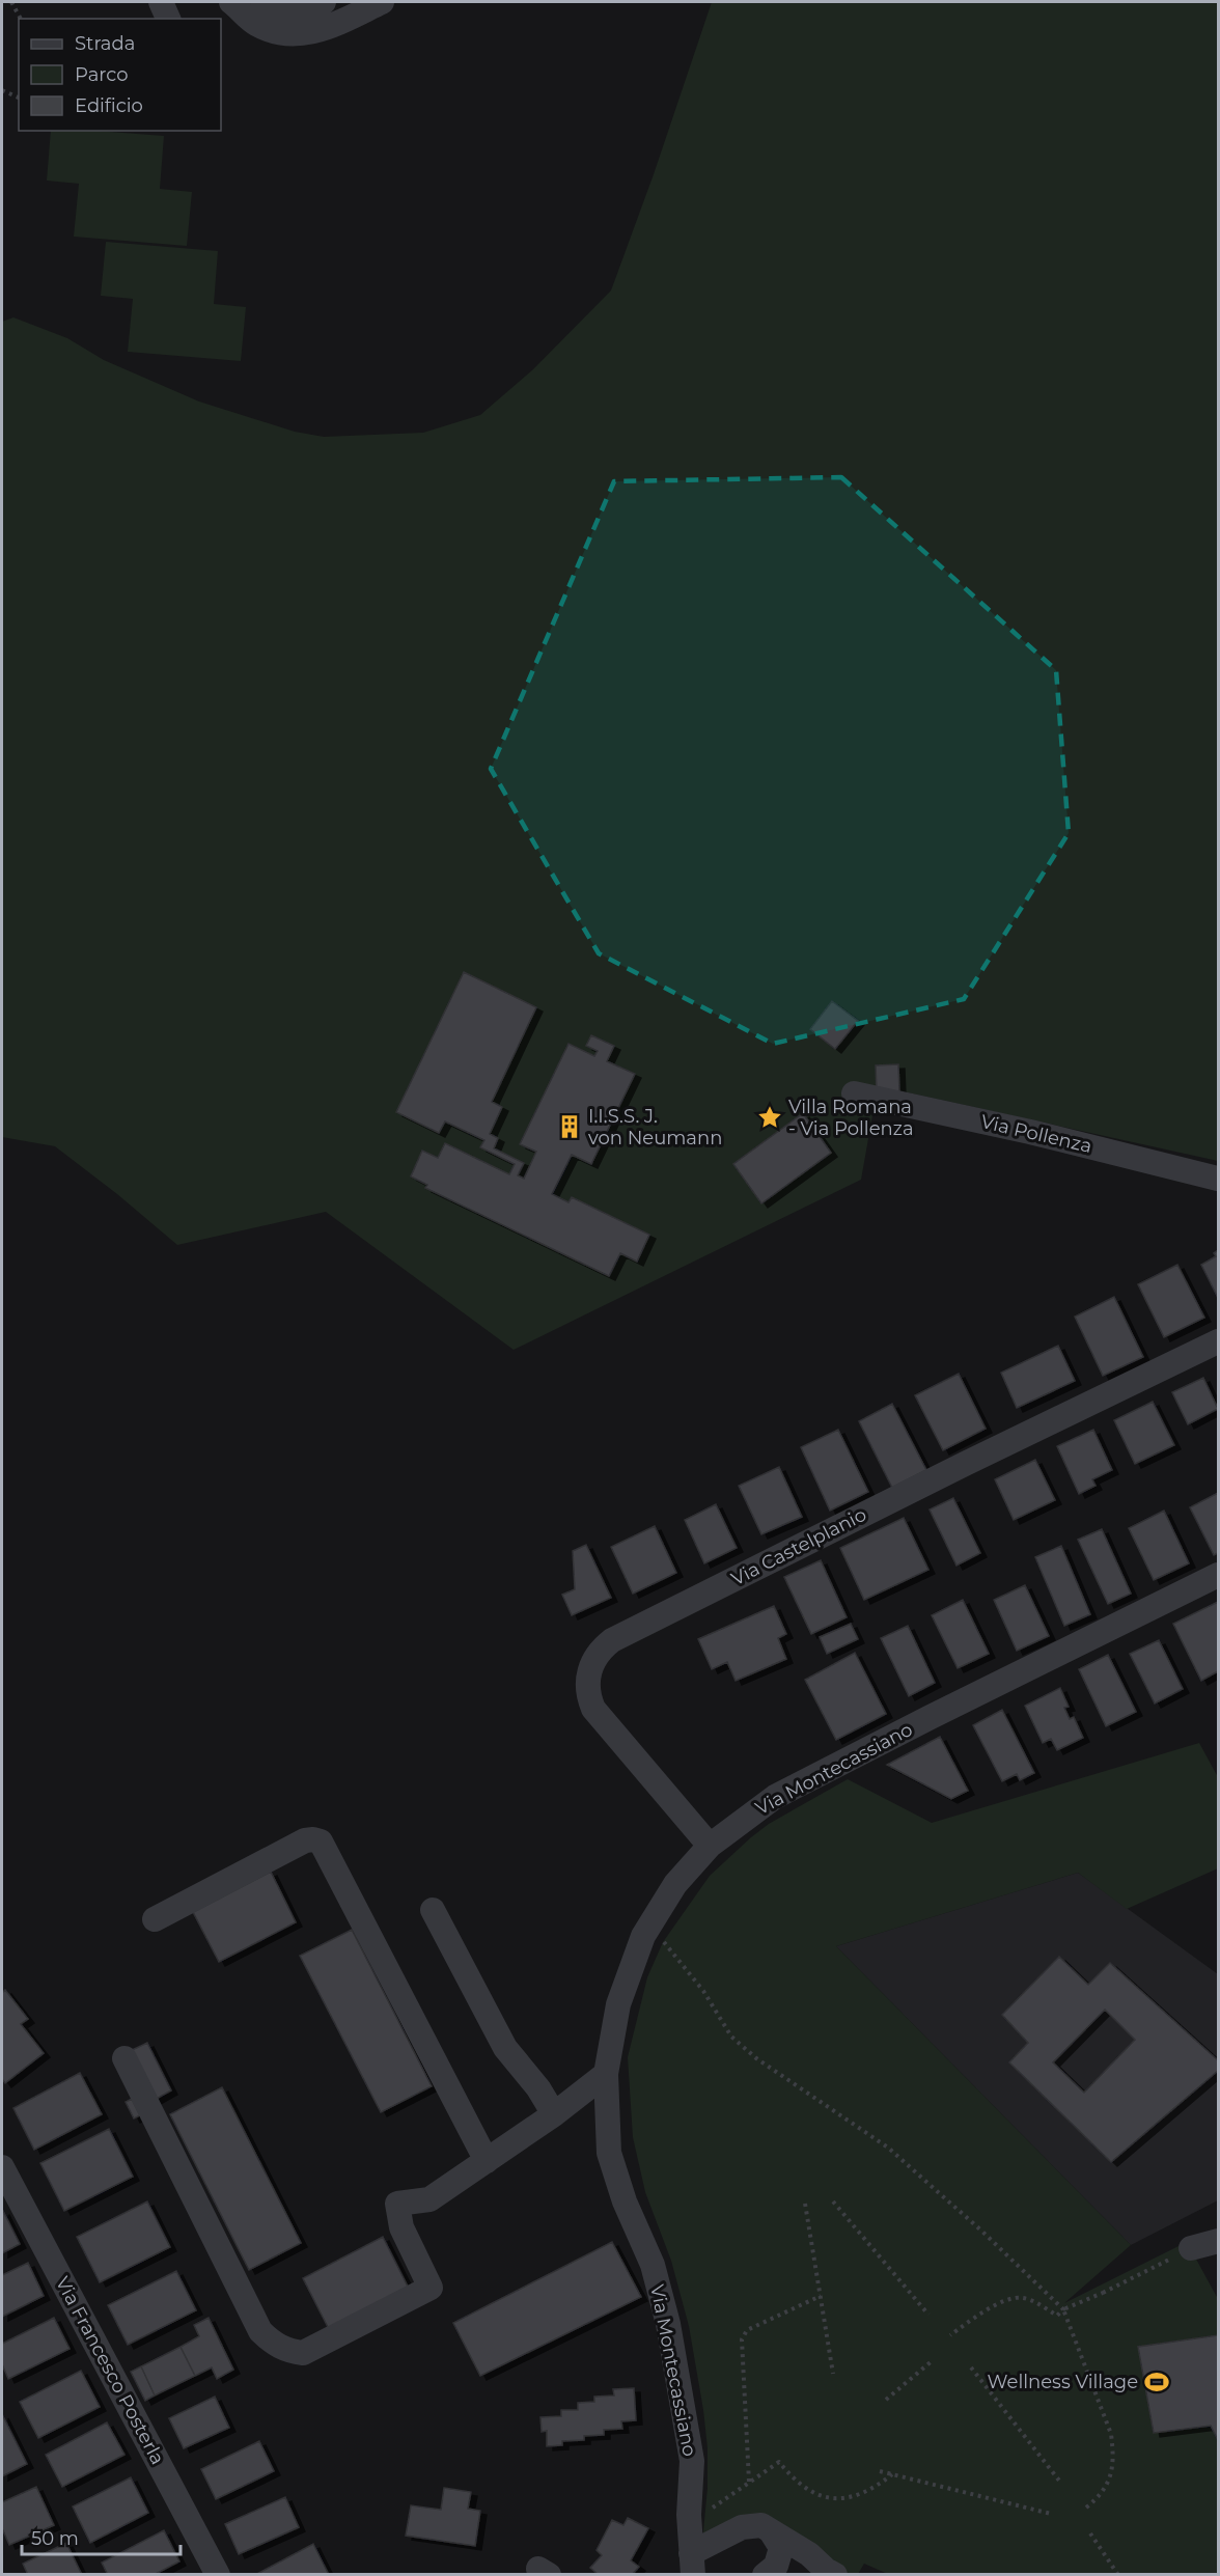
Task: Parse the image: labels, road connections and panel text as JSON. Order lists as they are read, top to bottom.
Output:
{
  "streets": {
    "street": [
      "Via Pollenza",
      "Via Castelplanio",
      "Via Montecassiano",
      "Via Francesco Posterla"
    ]
  },
  "crossings": [
    ["Via Castelplanio", "Via Montecassiano"]
  ],
  "places": {
    "place": ["Villa Romana - Via Pollenza"],
    "building": ["I.I.S.S. J. von Neumann"],
    "sports": ["Wellness Village"]
  },
  "legend": ["Strada", "Parco", "Edificio"],
  "scale_bar": "50 m"
}
